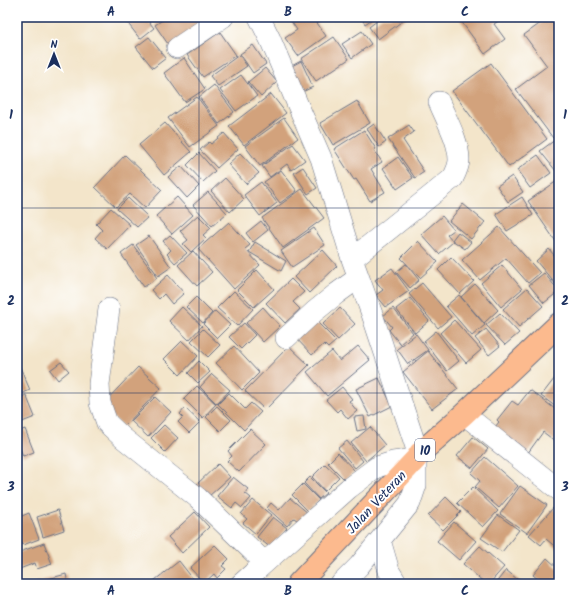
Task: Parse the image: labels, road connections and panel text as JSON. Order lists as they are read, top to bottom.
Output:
{
  "streets": {
    "highway": ["10", "Jalan Veteran"]
  },
  "north": "top",
  "grid": {
    "columns": ["A", "B", "C"],
    "rows": ["1", "2", "3"]
  }
}
